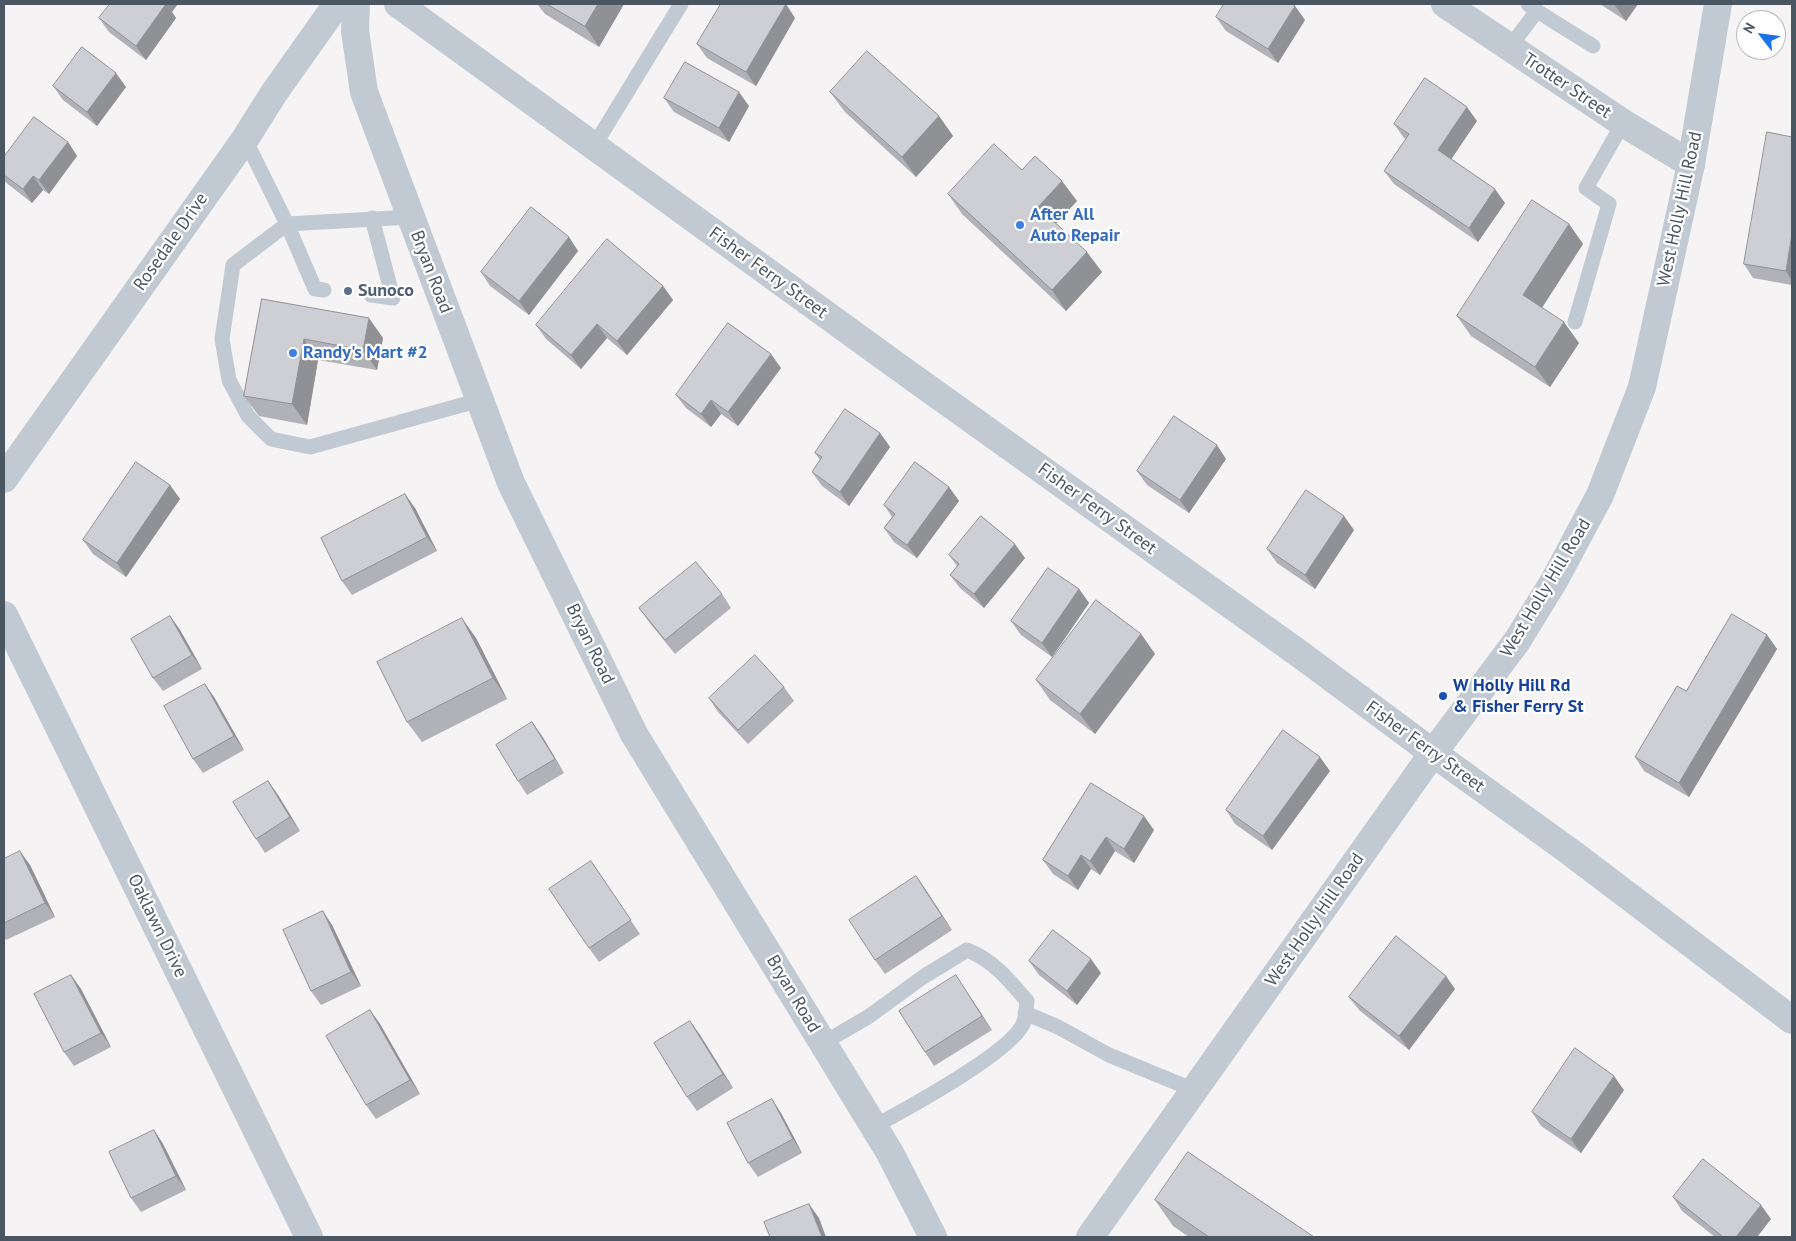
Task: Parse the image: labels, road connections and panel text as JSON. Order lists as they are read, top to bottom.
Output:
{
  "streets": {
    "street": [
      "Trotter Street",
      "West Holly Hill Road",
      "Rosedale Drive",
      "Bryan Road",
      "Fisher Ferry Street",
      "Oaklawn Drive"
    ]
  },
  "crossings": [
    ["Trotter Street", "West Holly Hill Road"],
    ["West Holly Hill Road", "Fisher Ferry Street"]
  ],
  "places": [
    "After All Auto Repair",
    "Sunoco",
    "Randy's Mart #2",
    "W Holly Hill Rd & Fisher Ferry St"
  ],
  "north": "top left"
}
